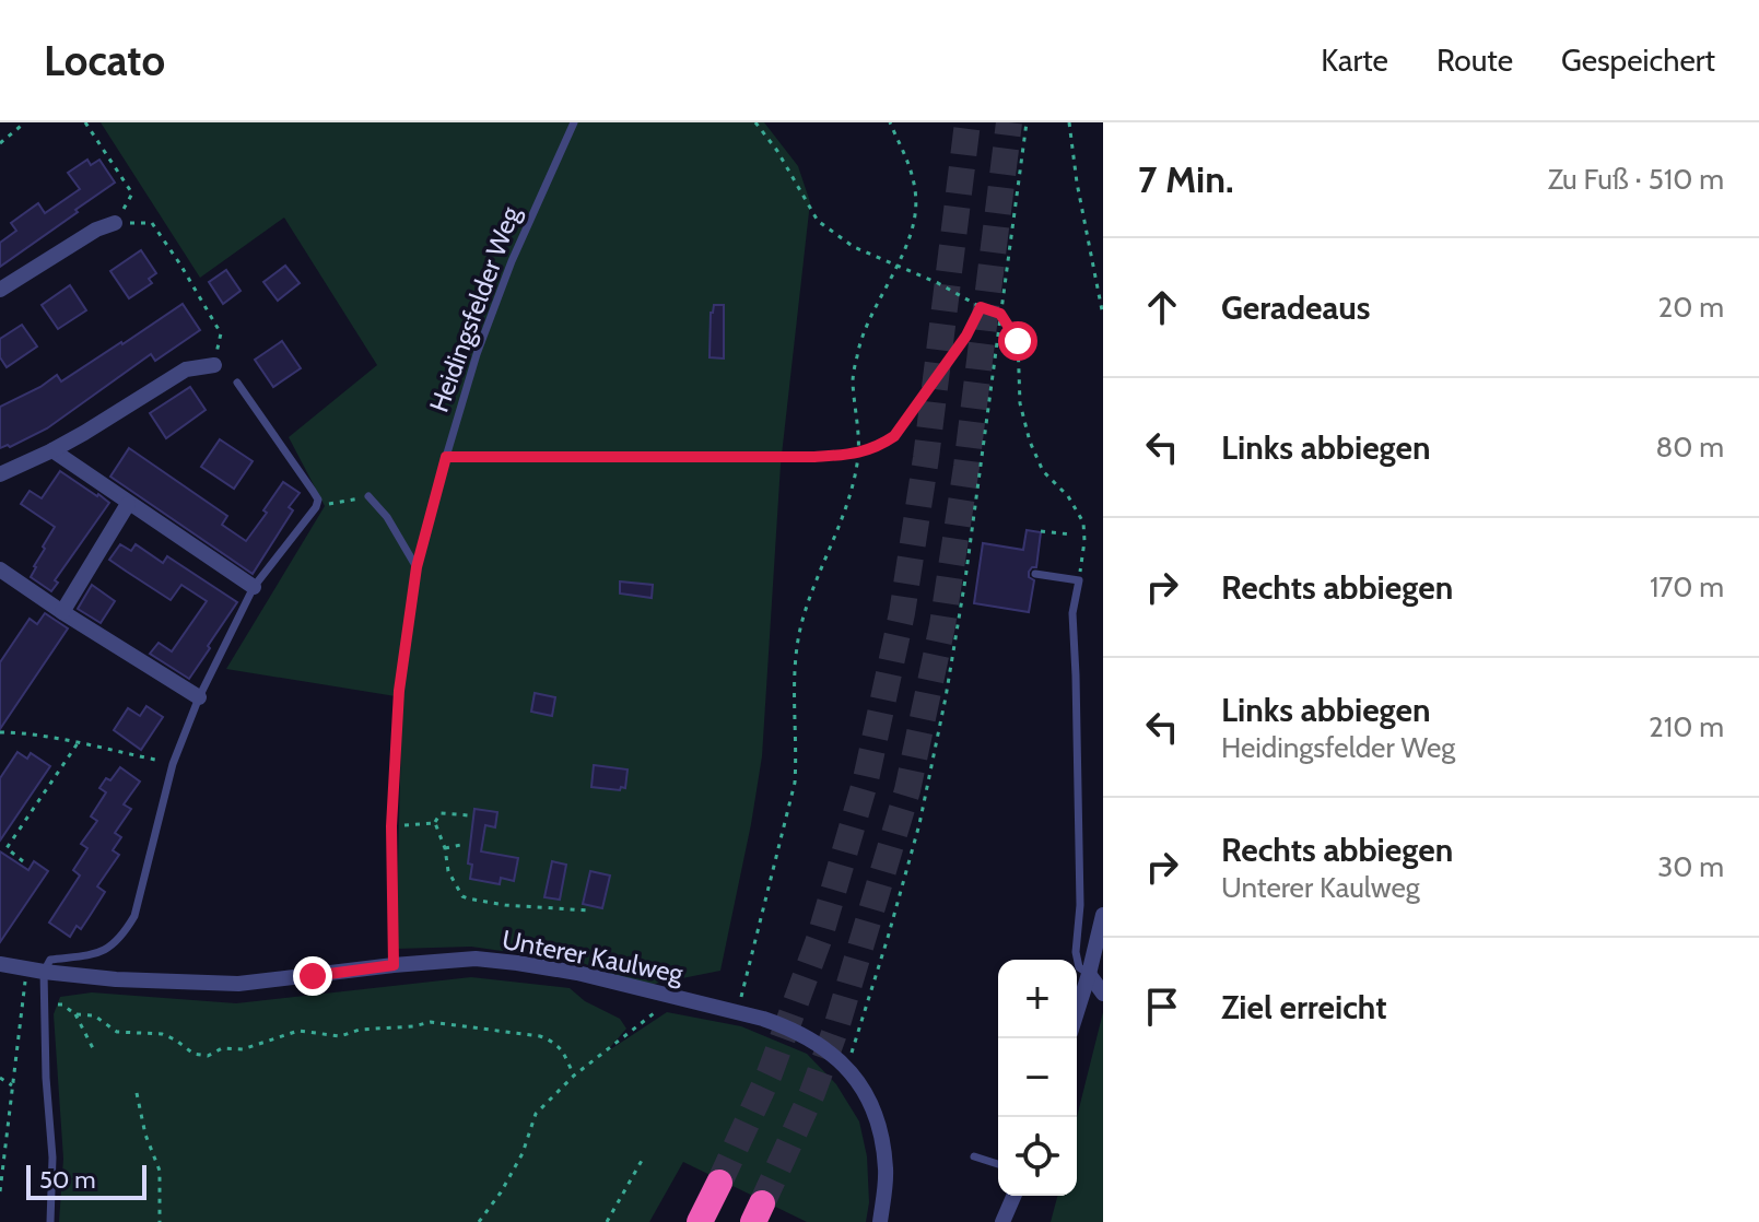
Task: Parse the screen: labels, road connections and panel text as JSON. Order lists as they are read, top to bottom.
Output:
{
  "streets": {
    "street": ["Unterer Kaulweg"],
    "lane": ["Heidingsfelder Weg"]
  },
  "crossings": [
    ["Heidingsfelder Weg", "Unterer Kaulweg"]
  ],
  "scale_bar": "50 m",
  "page": {
    "header": "Locato",
    "nav": ["Karte", "Route", "Gespeichert"],
    "heading": ["7 Min.", "Zu Fuß · 510 m"],
    "list": [
      ["Geradeaus", "20 m"],
      ["Links abbiegen", "80 m"],
      ["Rechts abbiegen", "170 m"],
      ["Links abbiegen", "Heidingsfelder Weg", "210 m"],
      ["Rechts abbiegen", "Unterer Kaulweg", "30 m"],
      "Ziel erreicht"
    ],
    "map_buttons": ["+", "−"],
    "scale": "50 m"
  }
}
